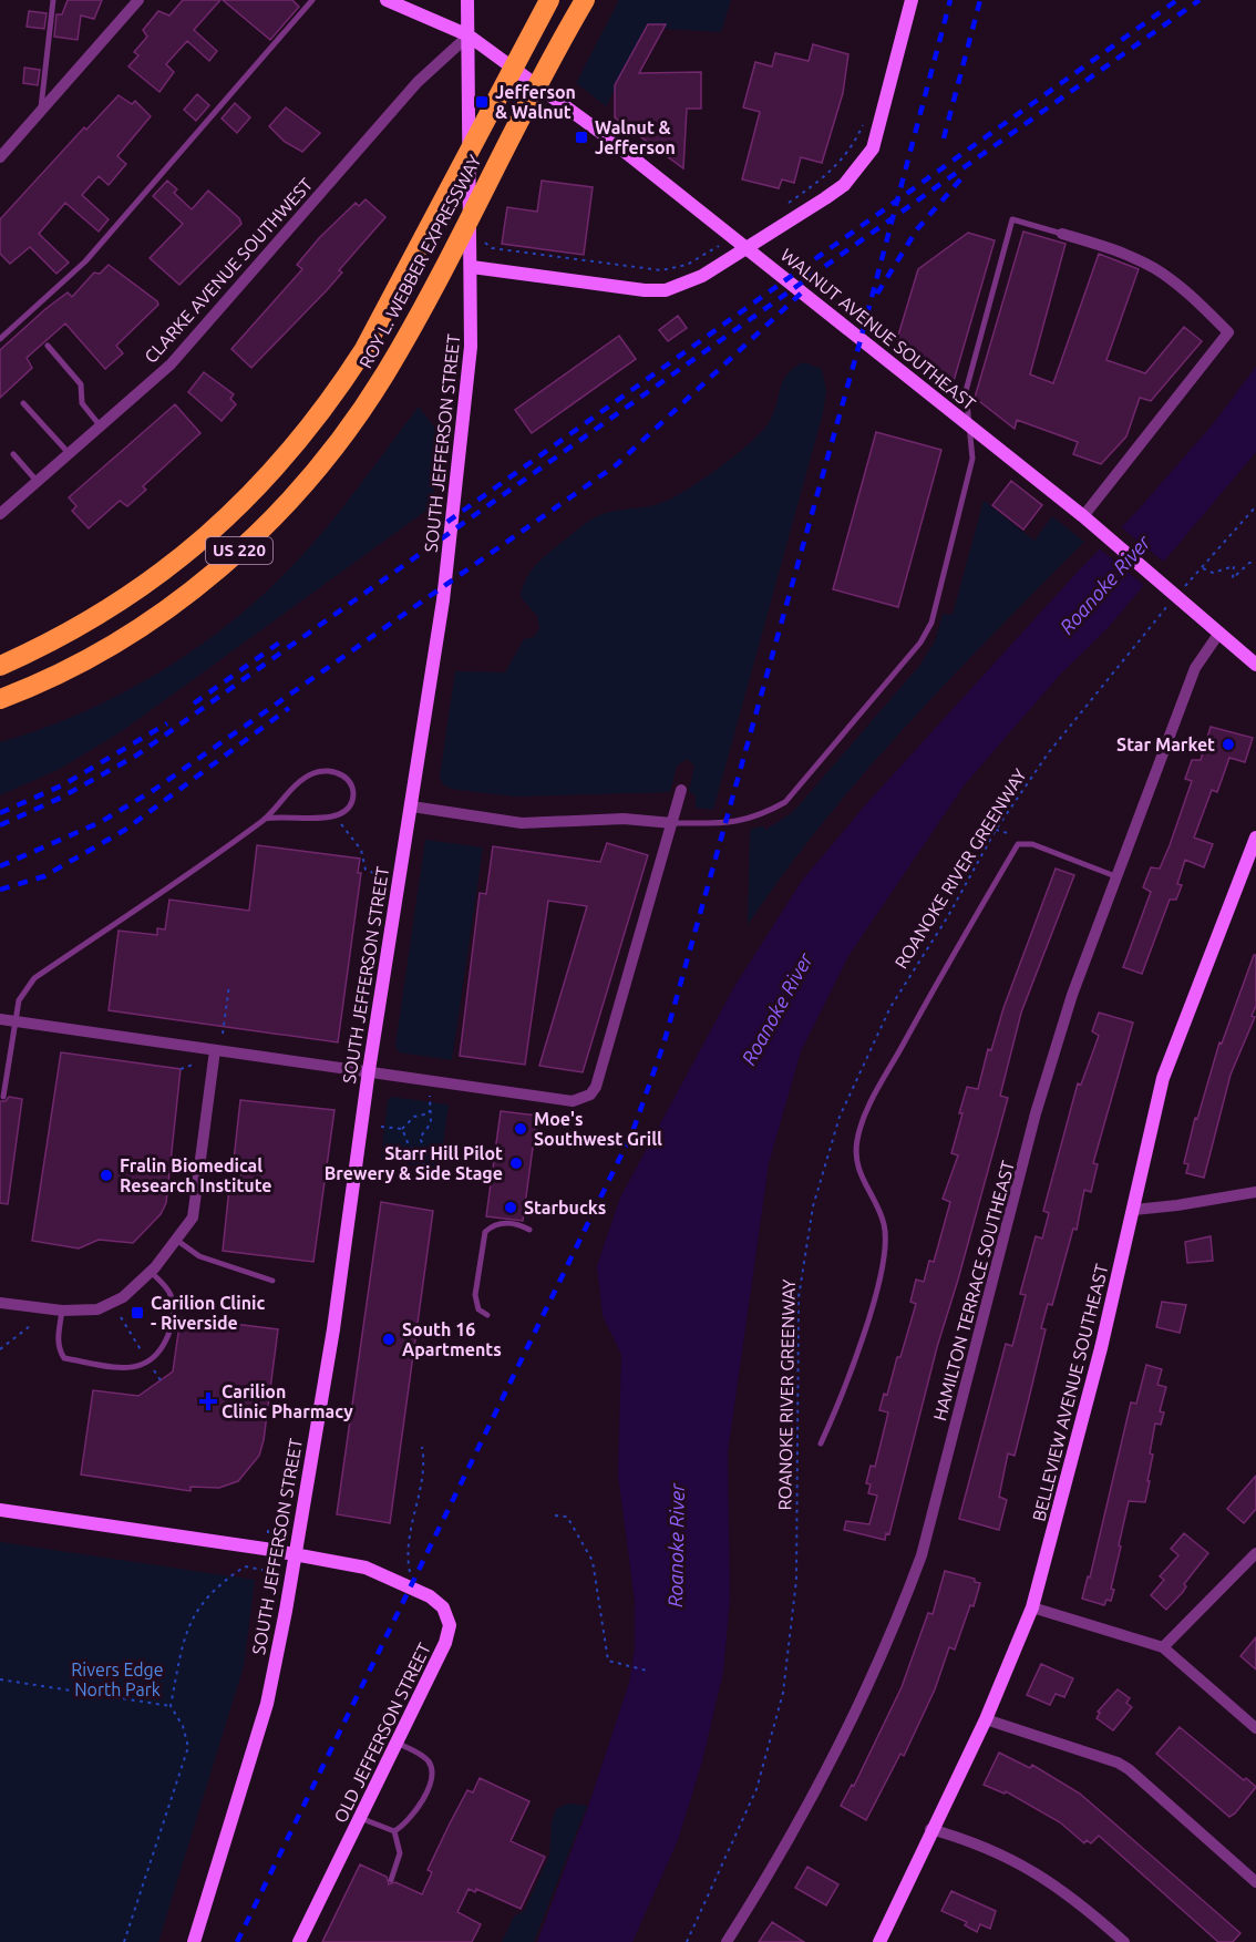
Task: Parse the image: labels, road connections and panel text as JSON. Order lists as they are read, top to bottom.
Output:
{
  "streets": {
    "highway": ["ROY L. WEBBER EXPRESSWAY", "US 220"],
    "main road": [
      "WALNUT AVENUE SOUTHEAST",
      "SOUTH JEFFERSON STREET",
      "BELLEVIEW AVENUE SOUTHEAST",
      "OLD JEFFERSON STREET"
    ],
    "street": ["CLARKE AVENUE SOUTHWEST", "HAMILTON TERRACE SOUTHEAST"],
    "path": ["ROANOKE RIVER GREENWAY"]
  },
  "crossings": [
    ["CLARKE AVENUE SOUTHWEST", "WALNUT AVENUE SOUTHEAST"],
    ["CLARKE AVENUE SOUTHWEST", "SOUTH JEFFERSON STREET"],
    ["WALNUT AVENUE SOUTHEAST", "SOUTH JEFFERSON STREET"],
    ["WALNUT AVENUE SOUTHEAST", "HAMILTON TERRACE SOUTHEAST"],
    ["SOUTH JEFFERSON STREET", "OLD JEFFERSON STREET"]
  ],
  "water": ["Roanoke River"],
  "parks": ["Rivers Edge North Park"],
  "places": {
    "transit": ["Jefferson & Walnut", "Walnut & Jefferson", "Carilion Clinic - Riverside"],
    "other": [
      "Star Market",
      "Moe's Southwest Grill",
      "Starr Hill Pilot Brewery & Side Stage",
      "Fralin Biomedical Research Institute",
      "Starbucks",
      "South 16 Apartments"
    ],
    "health": ["Carilion Clinic Pharmacy"]
  }
}
